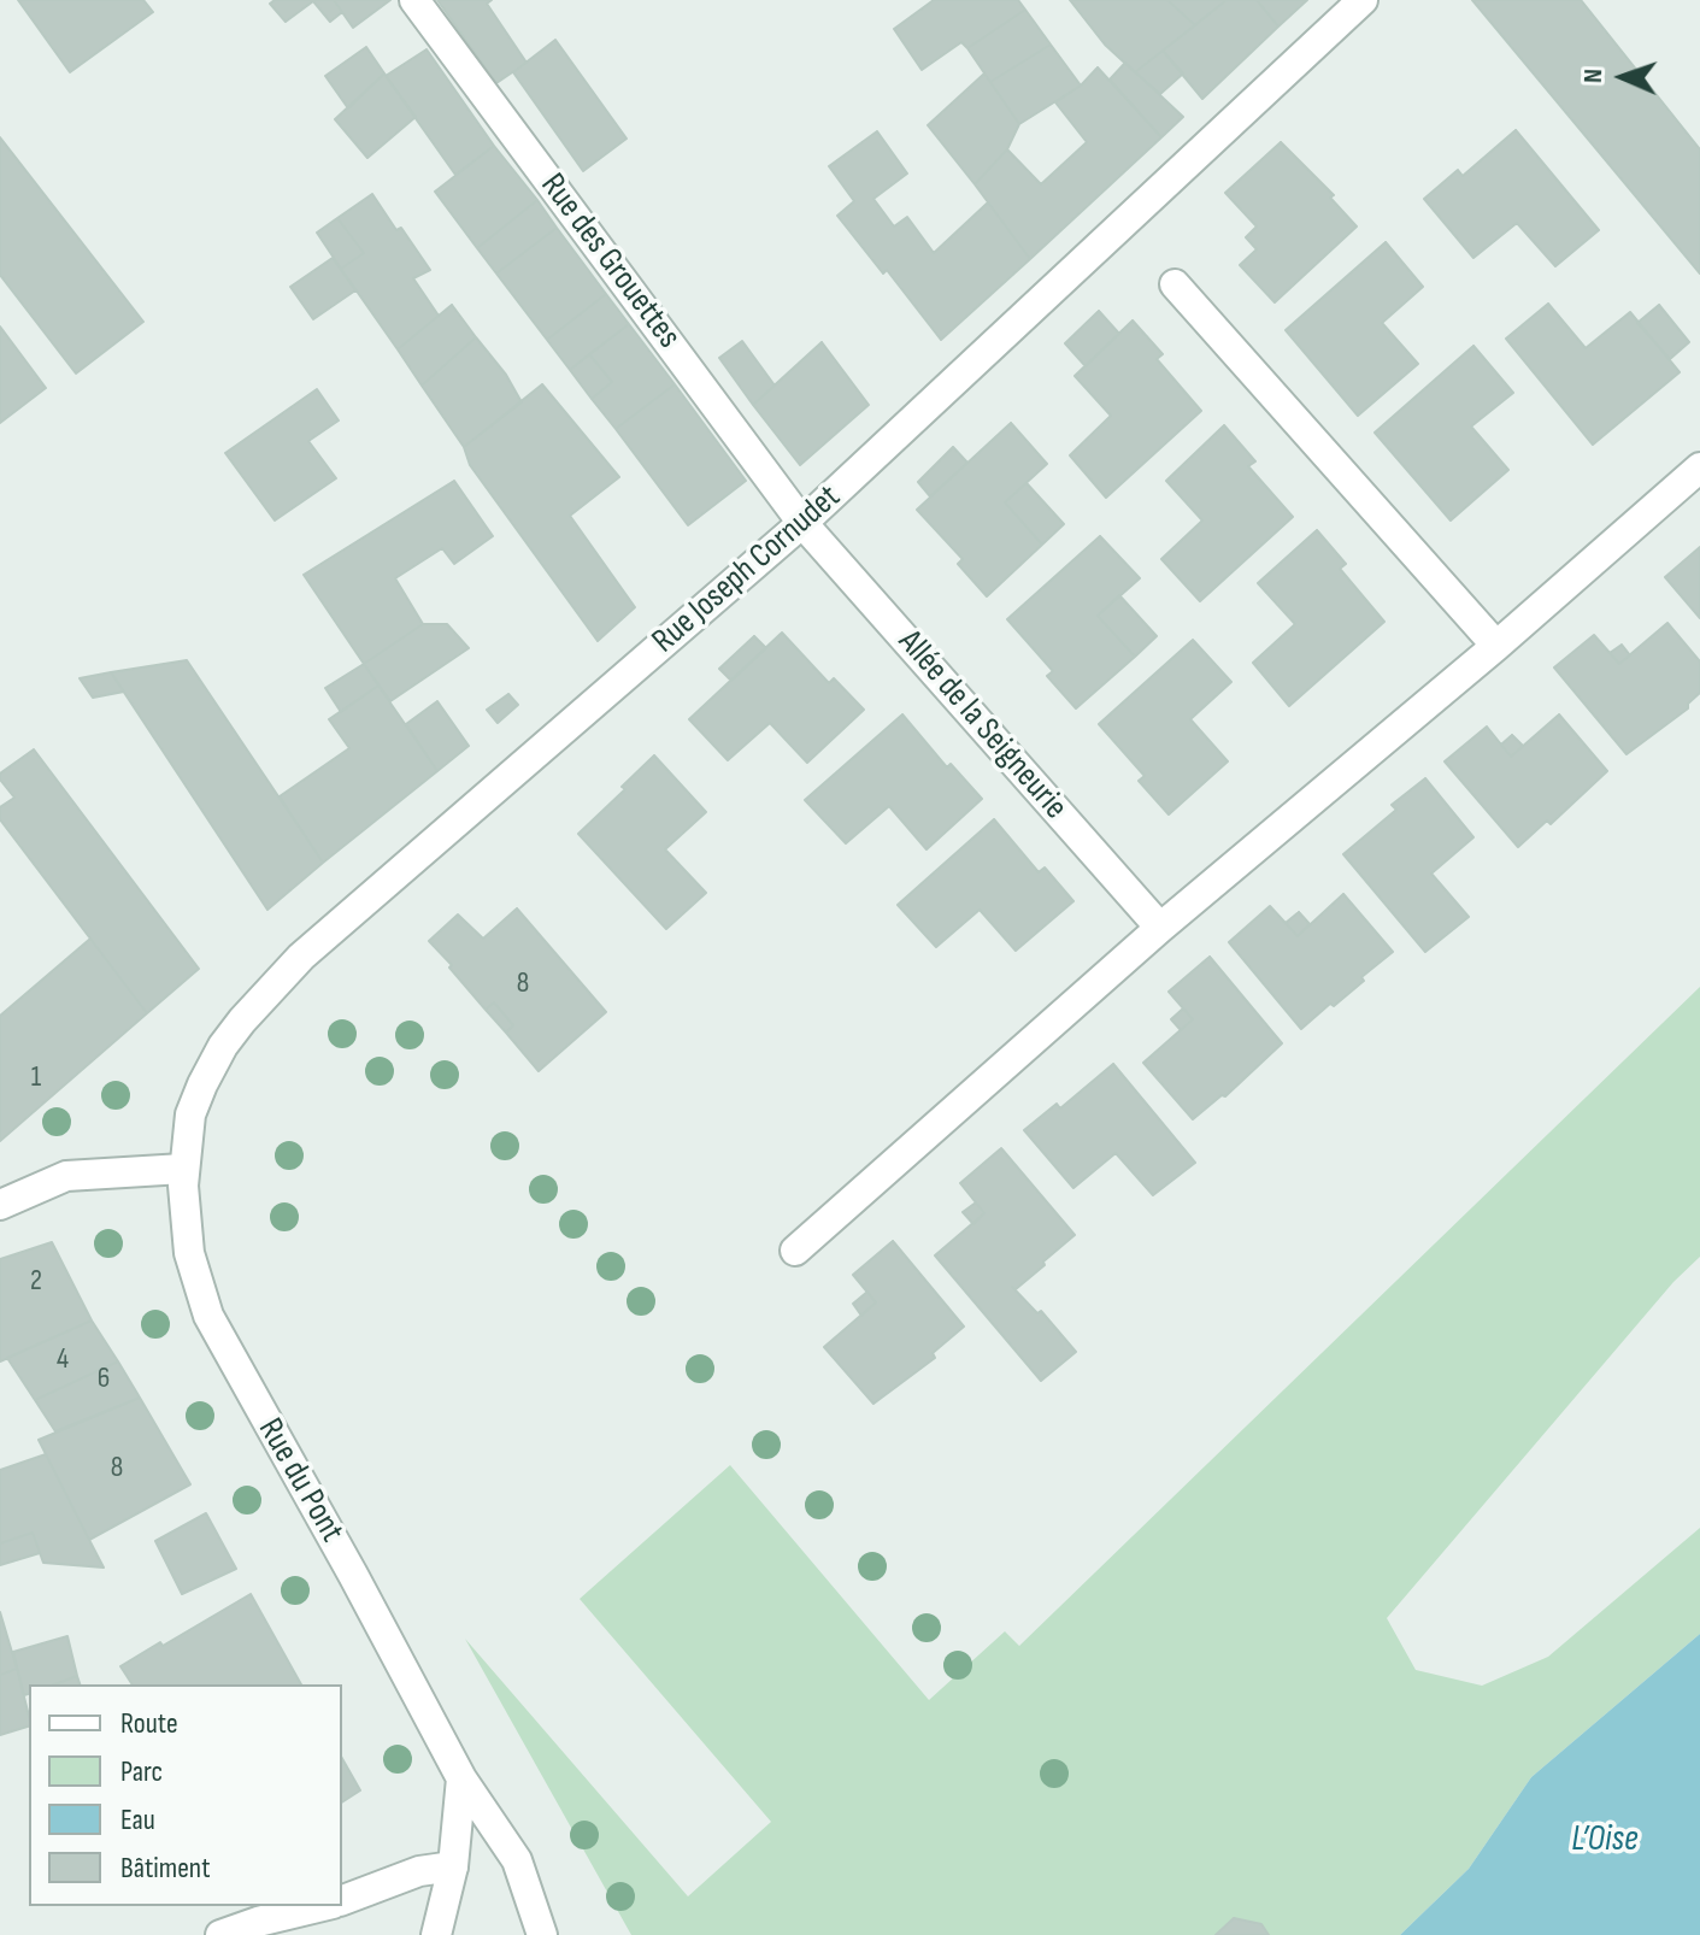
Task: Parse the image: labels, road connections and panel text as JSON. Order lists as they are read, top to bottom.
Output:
{
  "streets": {
    "street": [
      "Rue des Grouettes",
      "Rue Joseph Cornudet",
      "Allée de la Seigneurie",
      "Rue du Pont"
    ]
  },
  "crossings": [
    ["Rue des Grouettes", "Rue Joseph Cornudet"],
    ["Rue des Grouettes", "Allée de la Seigneurie"],
    ["Rue Joseph Cornudet", "Allée de la Seigneurie"],
    ["Rue Joseph Cornudet", "Rue du Pont"]
  ],
  "water": ["L’Oise"],
  "house_numbers": [
    "8",
    "1",
    "2",
    "4",
    "6",
    "8"
  ],
  "legend": [
    "Route",
    "Parc",
    "Eau",
    "Bâtiment"
  ],
  "north": "left"
}
